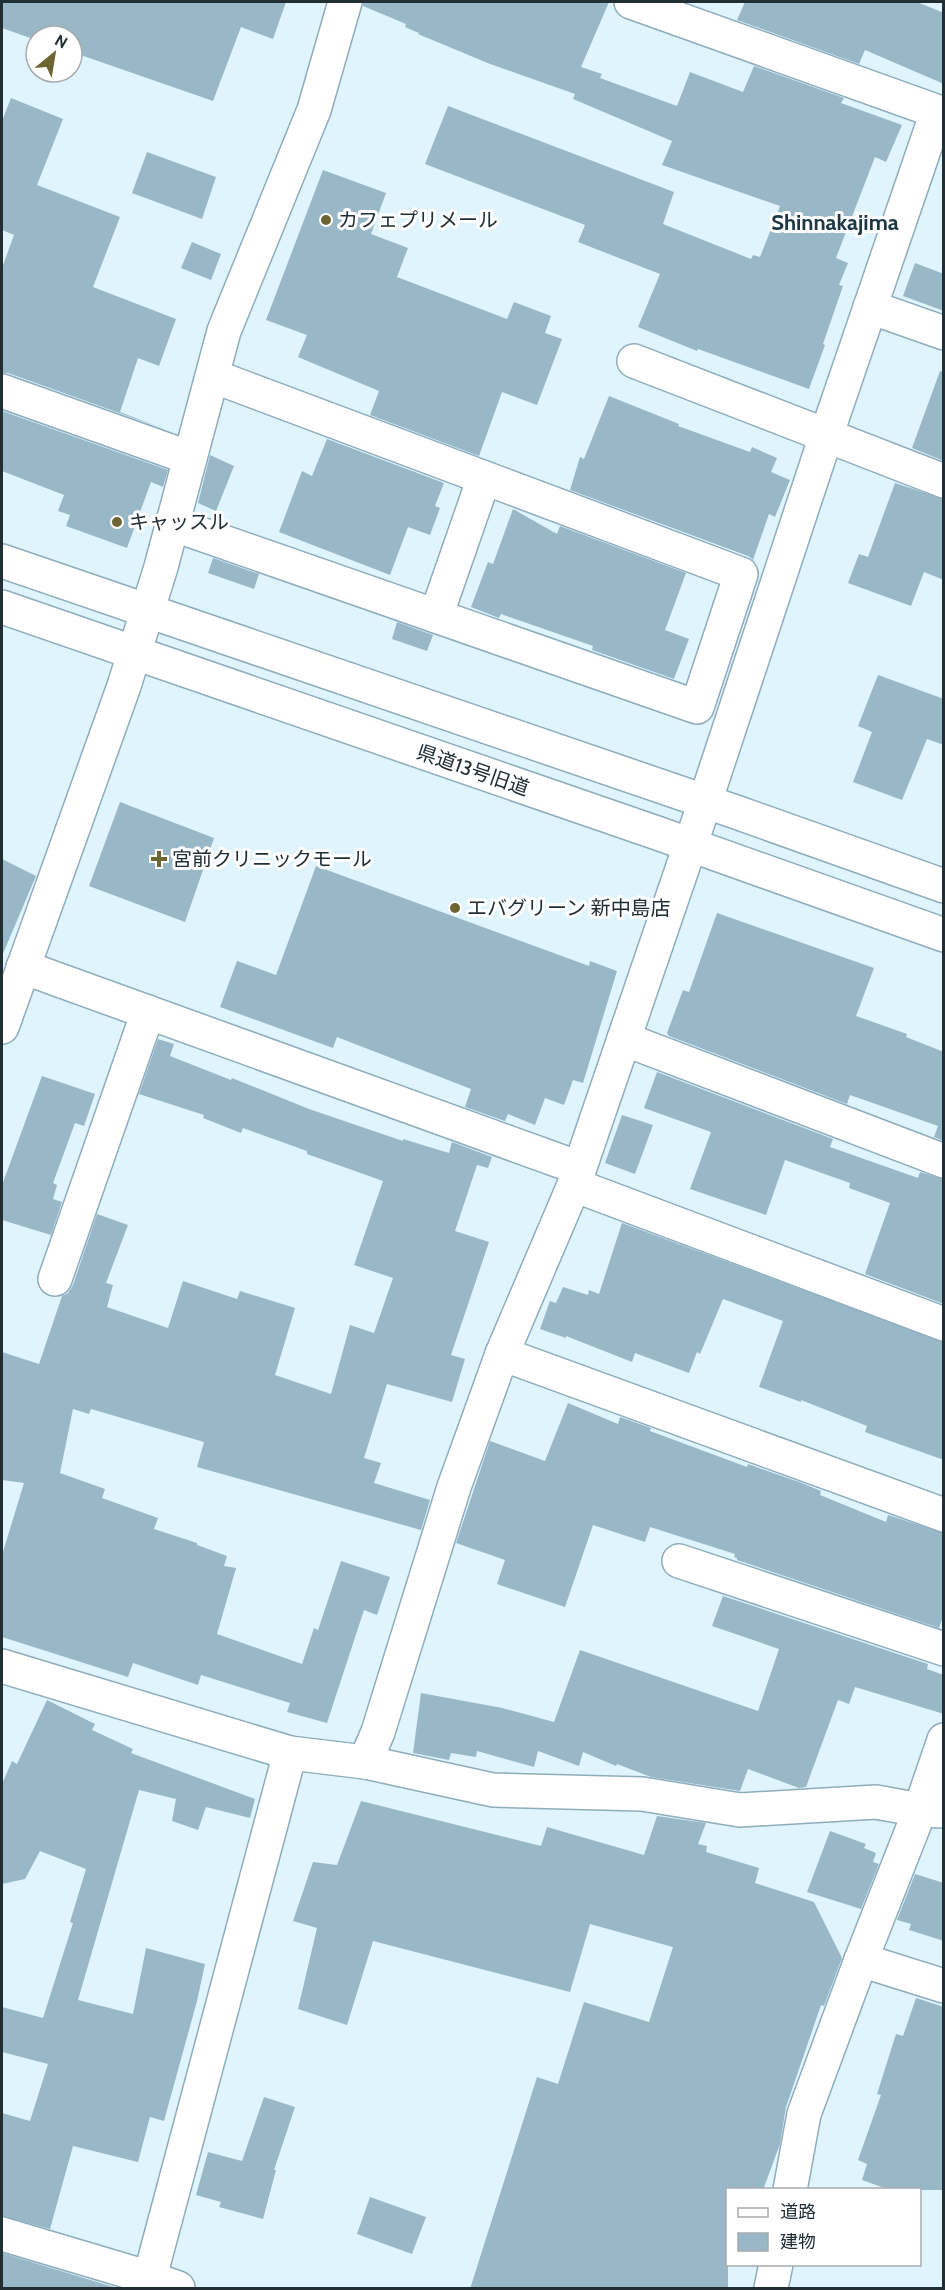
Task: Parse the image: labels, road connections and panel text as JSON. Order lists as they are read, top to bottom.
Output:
{
  "streets": {
    "street": ["県道13号旧道"]
  },
  "districts": ["Shinnakajima"],
  "places": {
    "other": ["カフェプリメール", "キャッスル", "エバグリーン 新中島店"],
    "health": ["宮前クリニックモール"]
  },
  "legend": ["道路", "建物"],
  "north": "top right"
}
